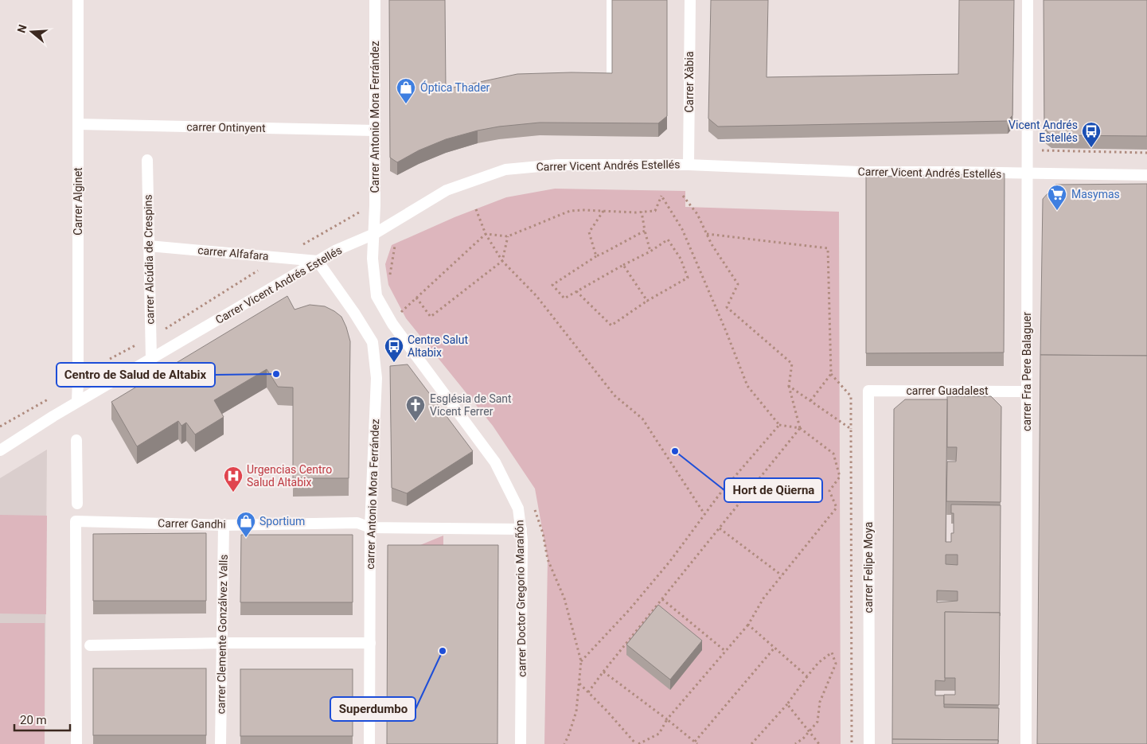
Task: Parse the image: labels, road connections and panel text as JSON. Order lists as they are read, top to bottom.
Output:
{
  "streets": {
    "street": [
      "Carrer Xàbia",
      "Carrer Antonio Mora Ferrández",
      "carrer Ontinyent",
      "Carrer Vicent Andrés Estellés",
      "Carrer Alginet",
      "carrer Alfafara",
      "carrer Alcúdia de Crespins",
      "carrer Fra Pere Balaguer",
      "carrer Guadalest",
      "carrer Antonio Mora Ferrández",
      "Carrer Gandhi",
      "carrer Felipe Moya",
      "carrer Doctor Gregorio Marañón",
      "carrer Clemente Gonzálvez Valls"
    ]
  },
  "crossings": [
    ["Carrer Xàbia", "Carrer Vicent Andrés Estellés"],
    ["Carrer Antonio Mora Ferrández", "carrer Ontinyent"],
    ["Carrer Antonio Mora Ferrández", "Carrer Vicent Andrés Estellés"],
    ["Carrer Antonio Mora Ferrández", "carrer Doctor Gregorio Marañón"],
    ["carrer Ontinyent", "Carrer Alginet"],
    ["Carrer Vicent Andrés Estellés", "Carrer Alginet"],
    ["Carrer Vicent Andrés Estellés", "carrer Alfafara"],
    ["Carrer Vicent Andrés Estellés", "carrer Alcúdia de Crespins"],
    ["Carrer Vicent Andrés Estellés", "carrer Fra Pere Balaguer"],
    ["Carrer Vicent Andrés Estellés", "carrer Antonio Mora Ferrández"],
    ["Carrer Vicent Andrés Estellés", "carrer Doctor Gregorio Marañón"],
    ["carrer Alfafara", "carrer Alcúdia de Crespins"],
    ["carrer Alfafara", "carrer Antonio Mora Ferrández"],
    ["carrer Fra Pere Balaguer", "carrer Guadalest"],
    ["carrer Guadalest", "carrer Felipe Moya"],
    ["carrer Antonio Mora Ferrández", "Carrer Gandhi"],
    ["Carrer Gandhi", "carrer Doctor Gregorio Marañón"],
    ["Carrer Gandhi", "carrer Clemente Gonzálvez Valls"]
  ],
  "places": {
    "shop": ["Óptica Thader", "Sportium"],
    "bus stop": ["Vicent Andrés Estellés", "Centre Salut Altabix"],
    "supermarket": ["Masymas"],
    "other": ["Centro de Salud de Altabix", "Hort de Qüerna", "Superdumbo"],
    "church": ["Església de Sant Vicent Ferrer"],
    "hospital": ["Urgencias Centro Salud Altabix"]
  },
  "scale_bar": "20 m",
  "north": "left"
}
